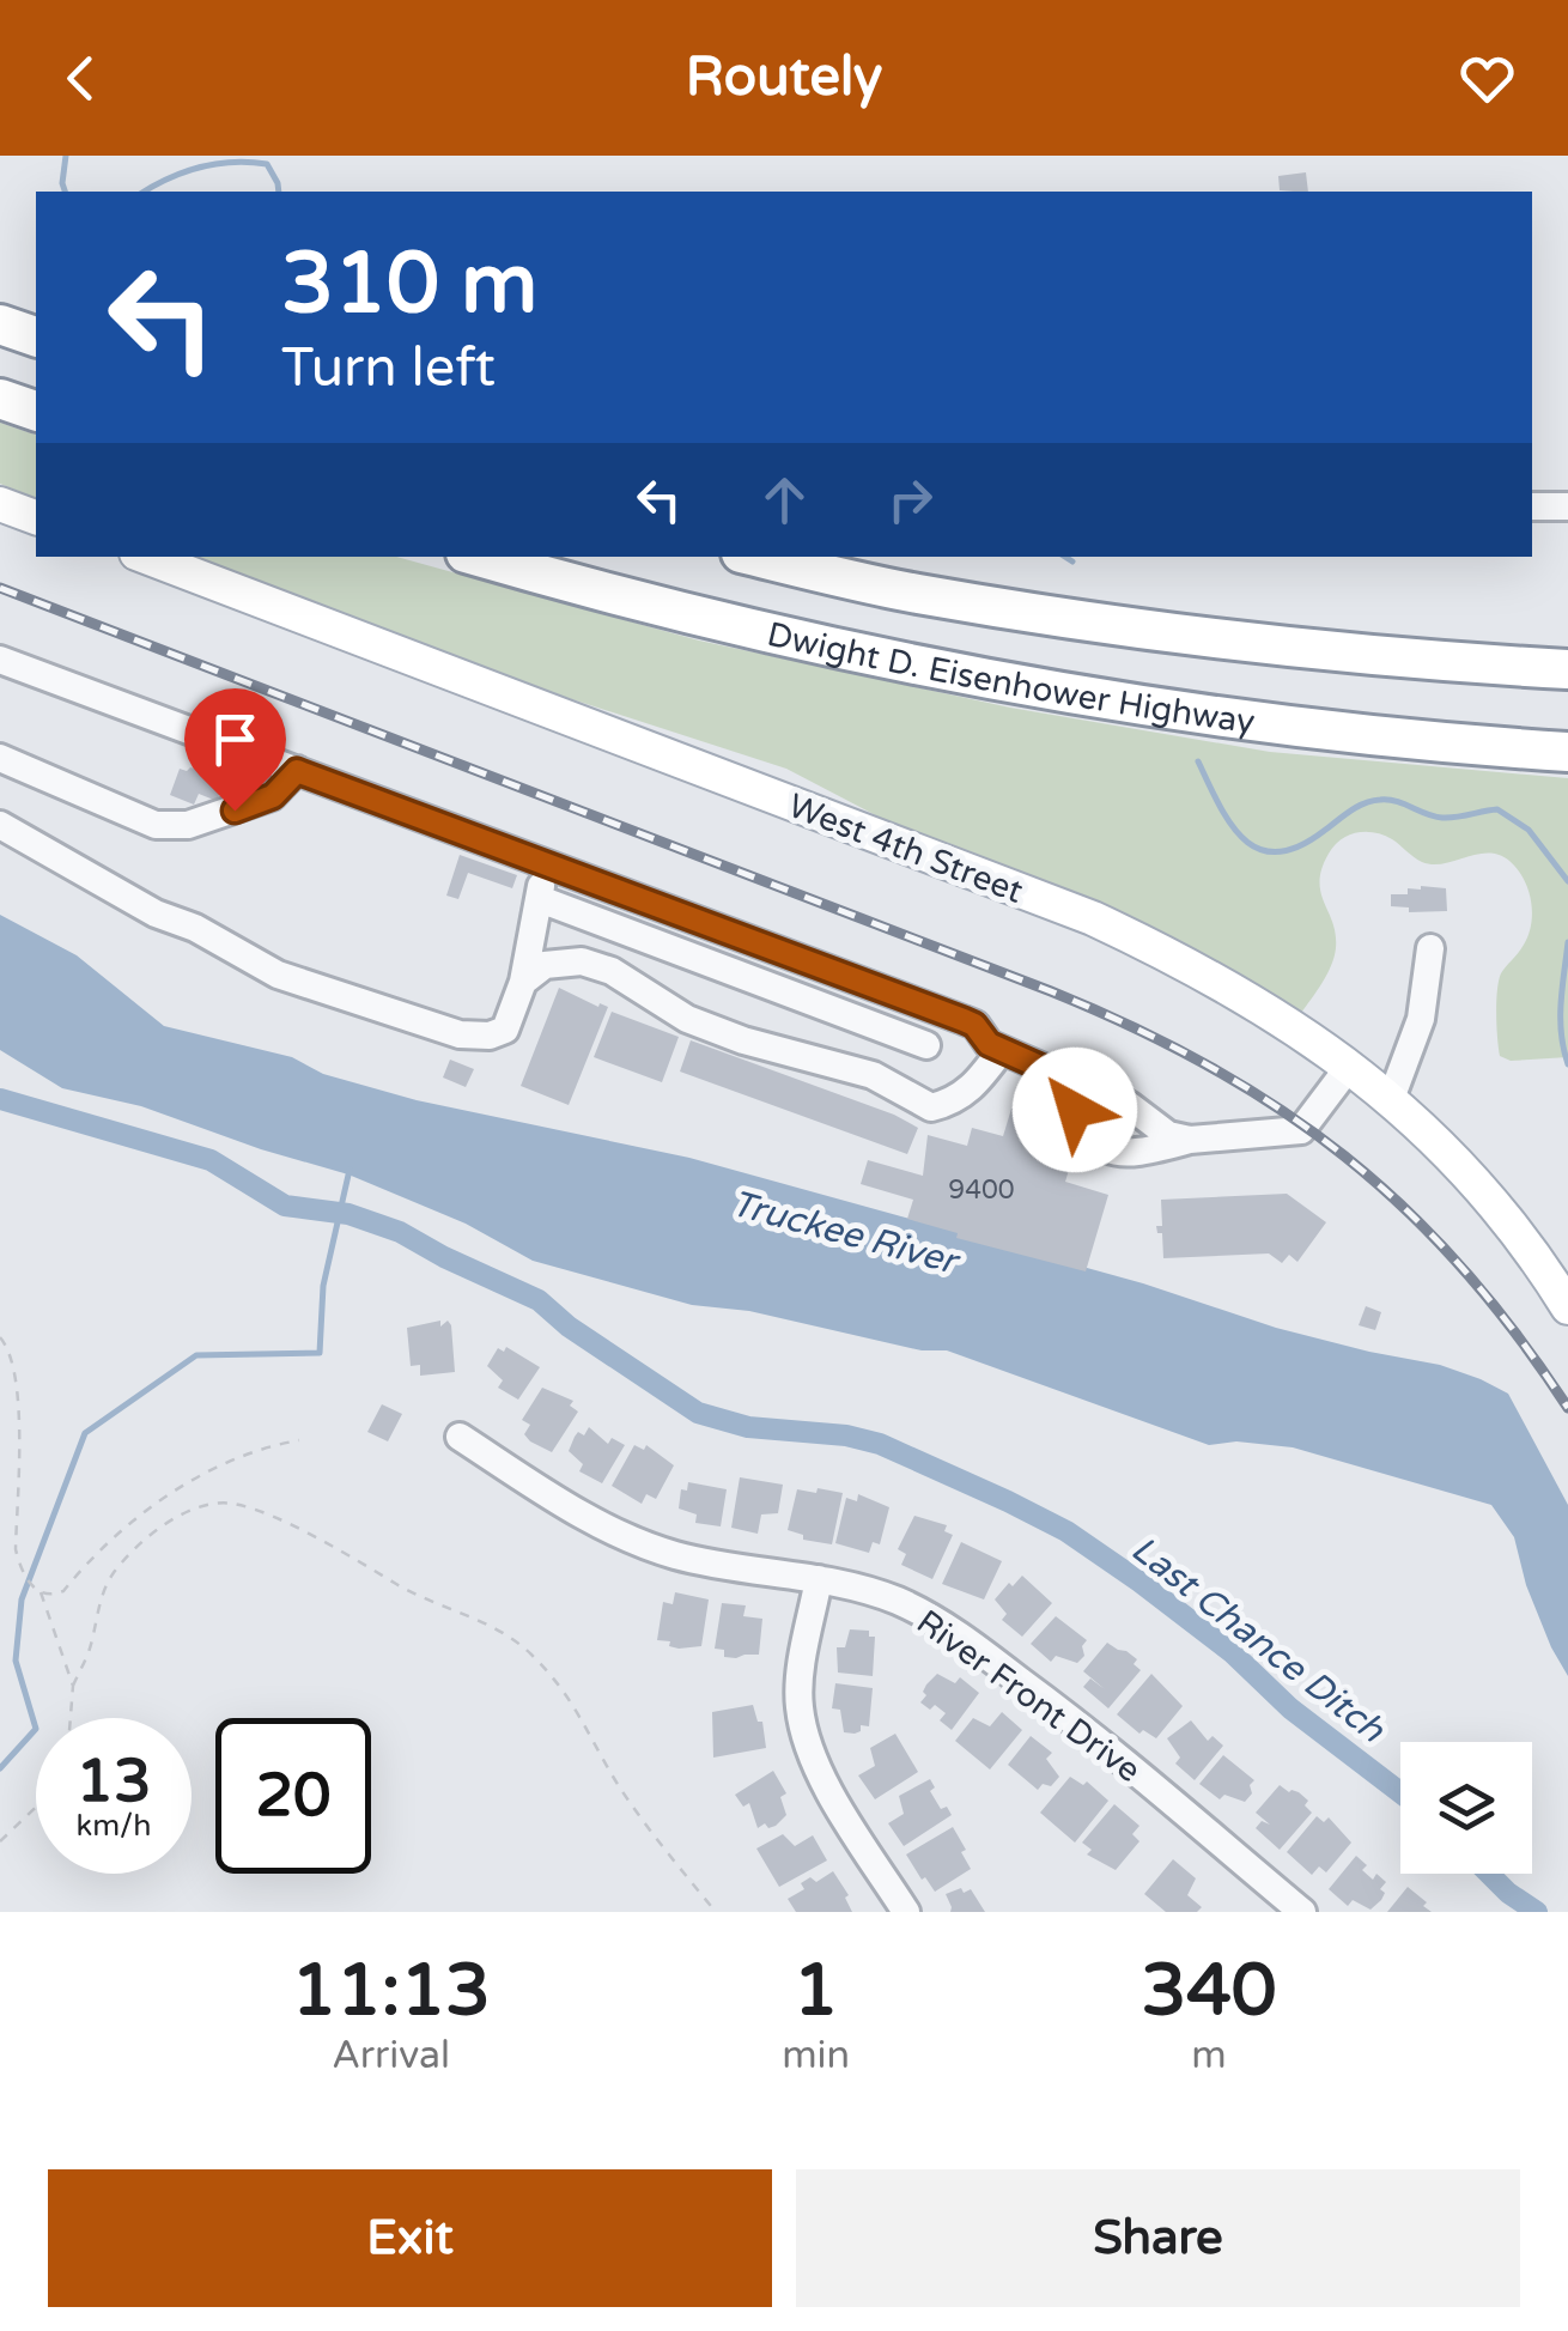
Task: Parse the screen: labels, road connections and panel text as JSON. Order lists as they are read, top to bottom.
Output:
{
  "streets": {
    "highway": ["Dwight D. Eisenhower Highway"],
    "main road": ["West 4th Street"],
    "street": ["River Front Drive"]
  },
  "water": ["Truckee River", "Last Chance Ditch"],
  "house_numbers": ["9400"],
  "page": {
    "header": "Routely",
    "turn": ["310 m", "Turn left"],
    "speed": "13 km/h",
    "limit": "20",
    "eta": [
      "11:13",
      "Arrival",
      "1",
      "min",
      "340",
      "m"
    ],
    "buttons": ["Exit", "Share"]
  }
}
